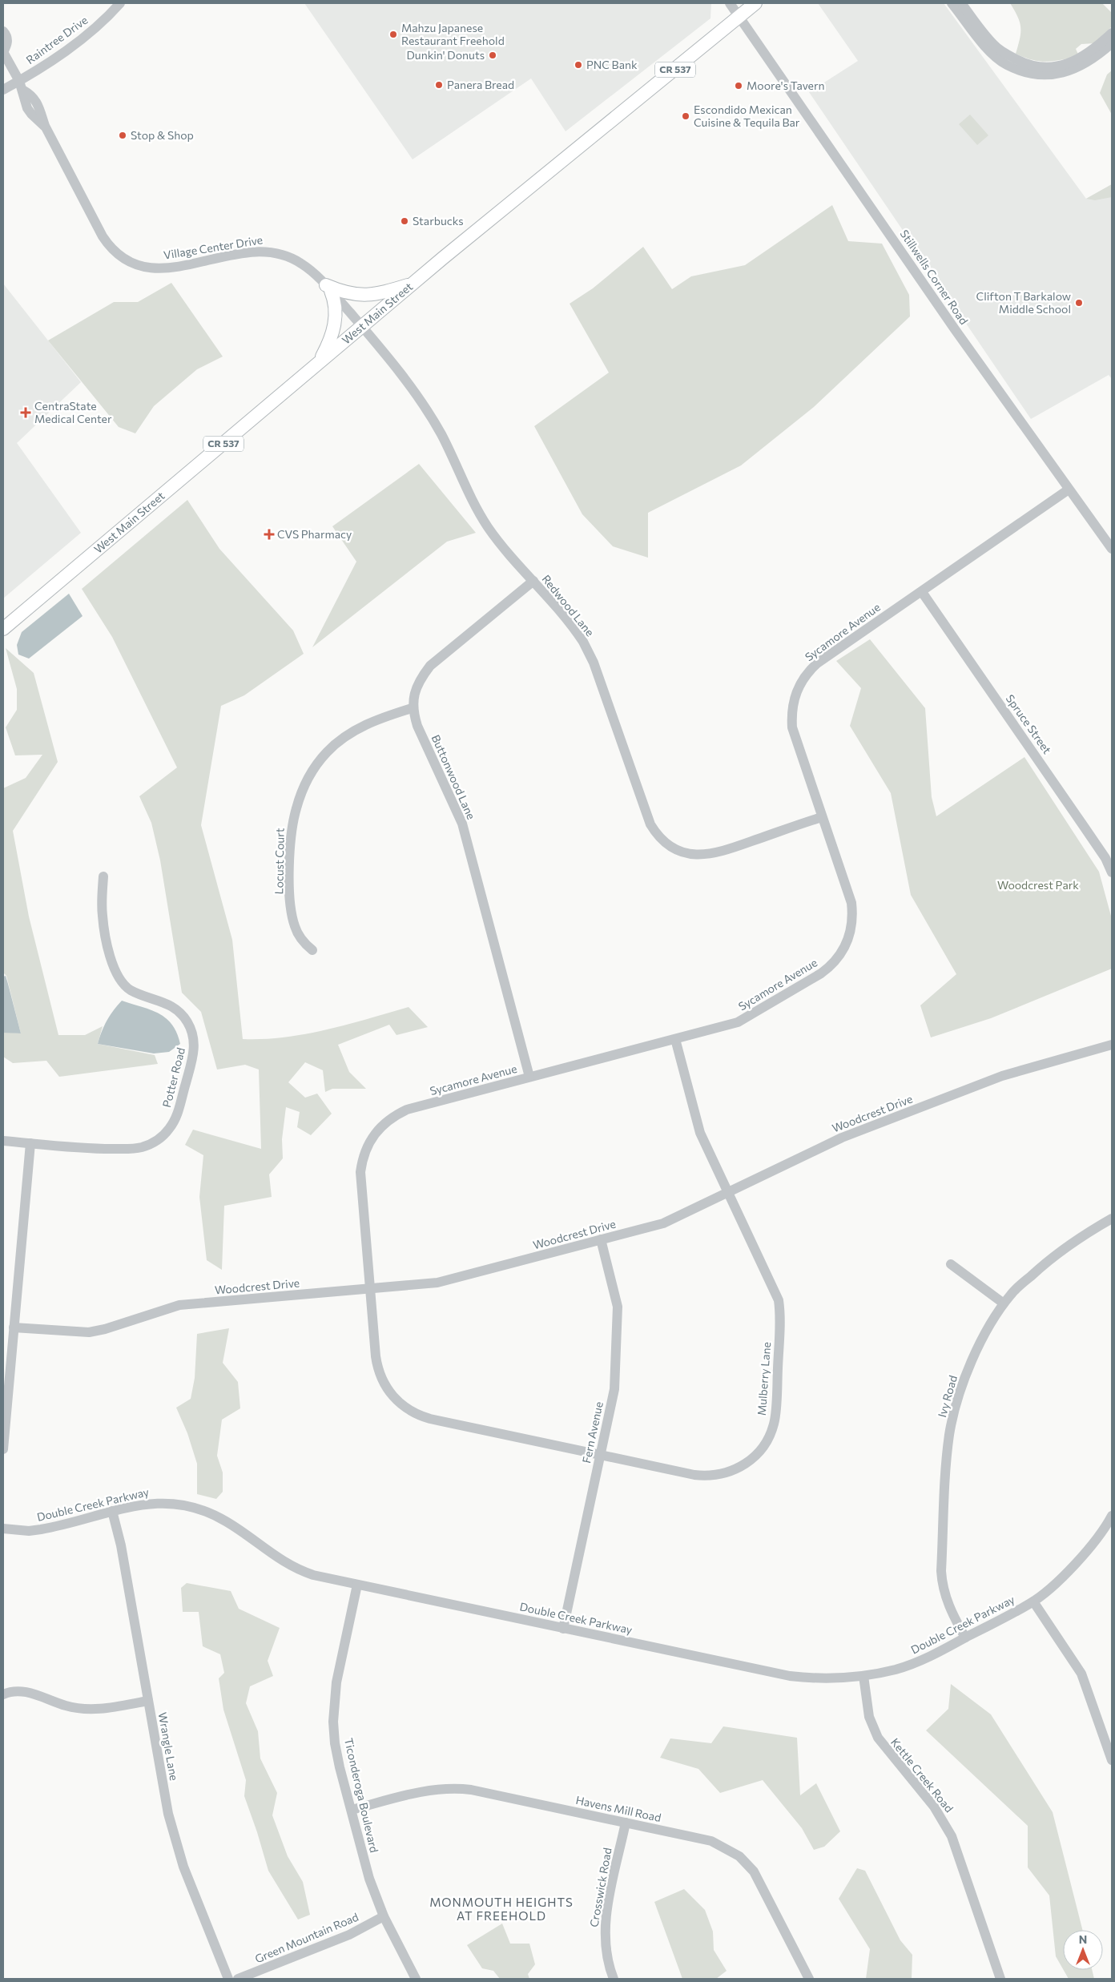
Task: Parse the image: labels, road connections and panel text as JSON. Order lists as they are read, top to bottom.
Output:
{
  "streets": {
    "main road": ["CR 537", "West Main Street"],
    "street": [
      "Raintree Drive",
      "Village Center Drive",
      "Stillwells Corner Road",
      "Redwood Lane",
      "Sycamore Avenue",
      "Spruce Street",
      "Buttonwood Lane",
      "Locust Court",
      "Potter Road",
      "Woodcrest Drive",
      "Mulberry Lane",
      "Ivy Road",
      "Fern Avenue",
      "Double Creek Parkway",
      "Wrangle Lane",
      "Kettle Creek Road",
      "Ticonderoga Boulevard",
      "Havens Mill Road",
      "Crosswick Road",
      "Green Mountain Road"
    ]
  },
  "crossings": [
    ["Raintree Drive", "Village Center Drive"],
    ["Village Center Drive", "West Main Street"],
    ["Village Center Drive", "Redwood Lane"],
    ["Stillwells Corner Road", "West Main Street"],
    ["Stillwells Corner Road", "Sycamore Avenue"],
    ["West Main Street", "Redwood Lane"],
    ["Redwood Lane", "Sycamore Avenue"],
    ["Sycamore Avenue", "Spruce Street"],
    ["Sycamore Avenue", "Buttonwood Lane"],
    ["Sycamore Avenue", "Woodcrest Drive"],
    ["Sycamore Avenue", "Mulberry Lane"],
    ["Buttonwood Lane", "Locust Court"],
    ["Woodcrest Drive", "Mulberry Lane"],
    ["Woodcrest Drive", "Fern Avenue"],
    ["Mulberry Lane", "Fern Avenue"],
    ["Ivy Road", "Double Creek Parkway"],
    ["Fern Avenue", "Double Creek Parkway"],
    ["Double Creek Parkway", "Wrangle Lane"],
    ["Double Creek Parkway", "Kettle Creek Road"],
    ["Double Creek Parkway", "Ticonderoga Boulevard"],
    ["Ticonderoga Boulevard", "Havens Mill Road"],
    ["Ticonderoga Boulevard", "Green Mountain Road"],
    ["Havens Mill Road", "Crosswick Road"]
  ],
  "districts": ["MONMOUTH HEIGHTS AT FREEHOLD"],
  "parks": ["Woodcrest Park"],
  "places": {
    "other": [
      "Mahzu Japanese Restaurant Freehold",
      "Dunkin' Donuts",
      "PNC Bank",
      "Panera Bread",
      "Moore's Tavern",
      "Escondido Mexican Cuisine & Tequila Bar",
      "Stop & Shop",
      "Starbucks",
      "Clifton T Barkalow Middle School"
    ],
    "health": ["CentraState Medical Center", "CVS Pharmacy"]
  },
  "north": "top"
}
